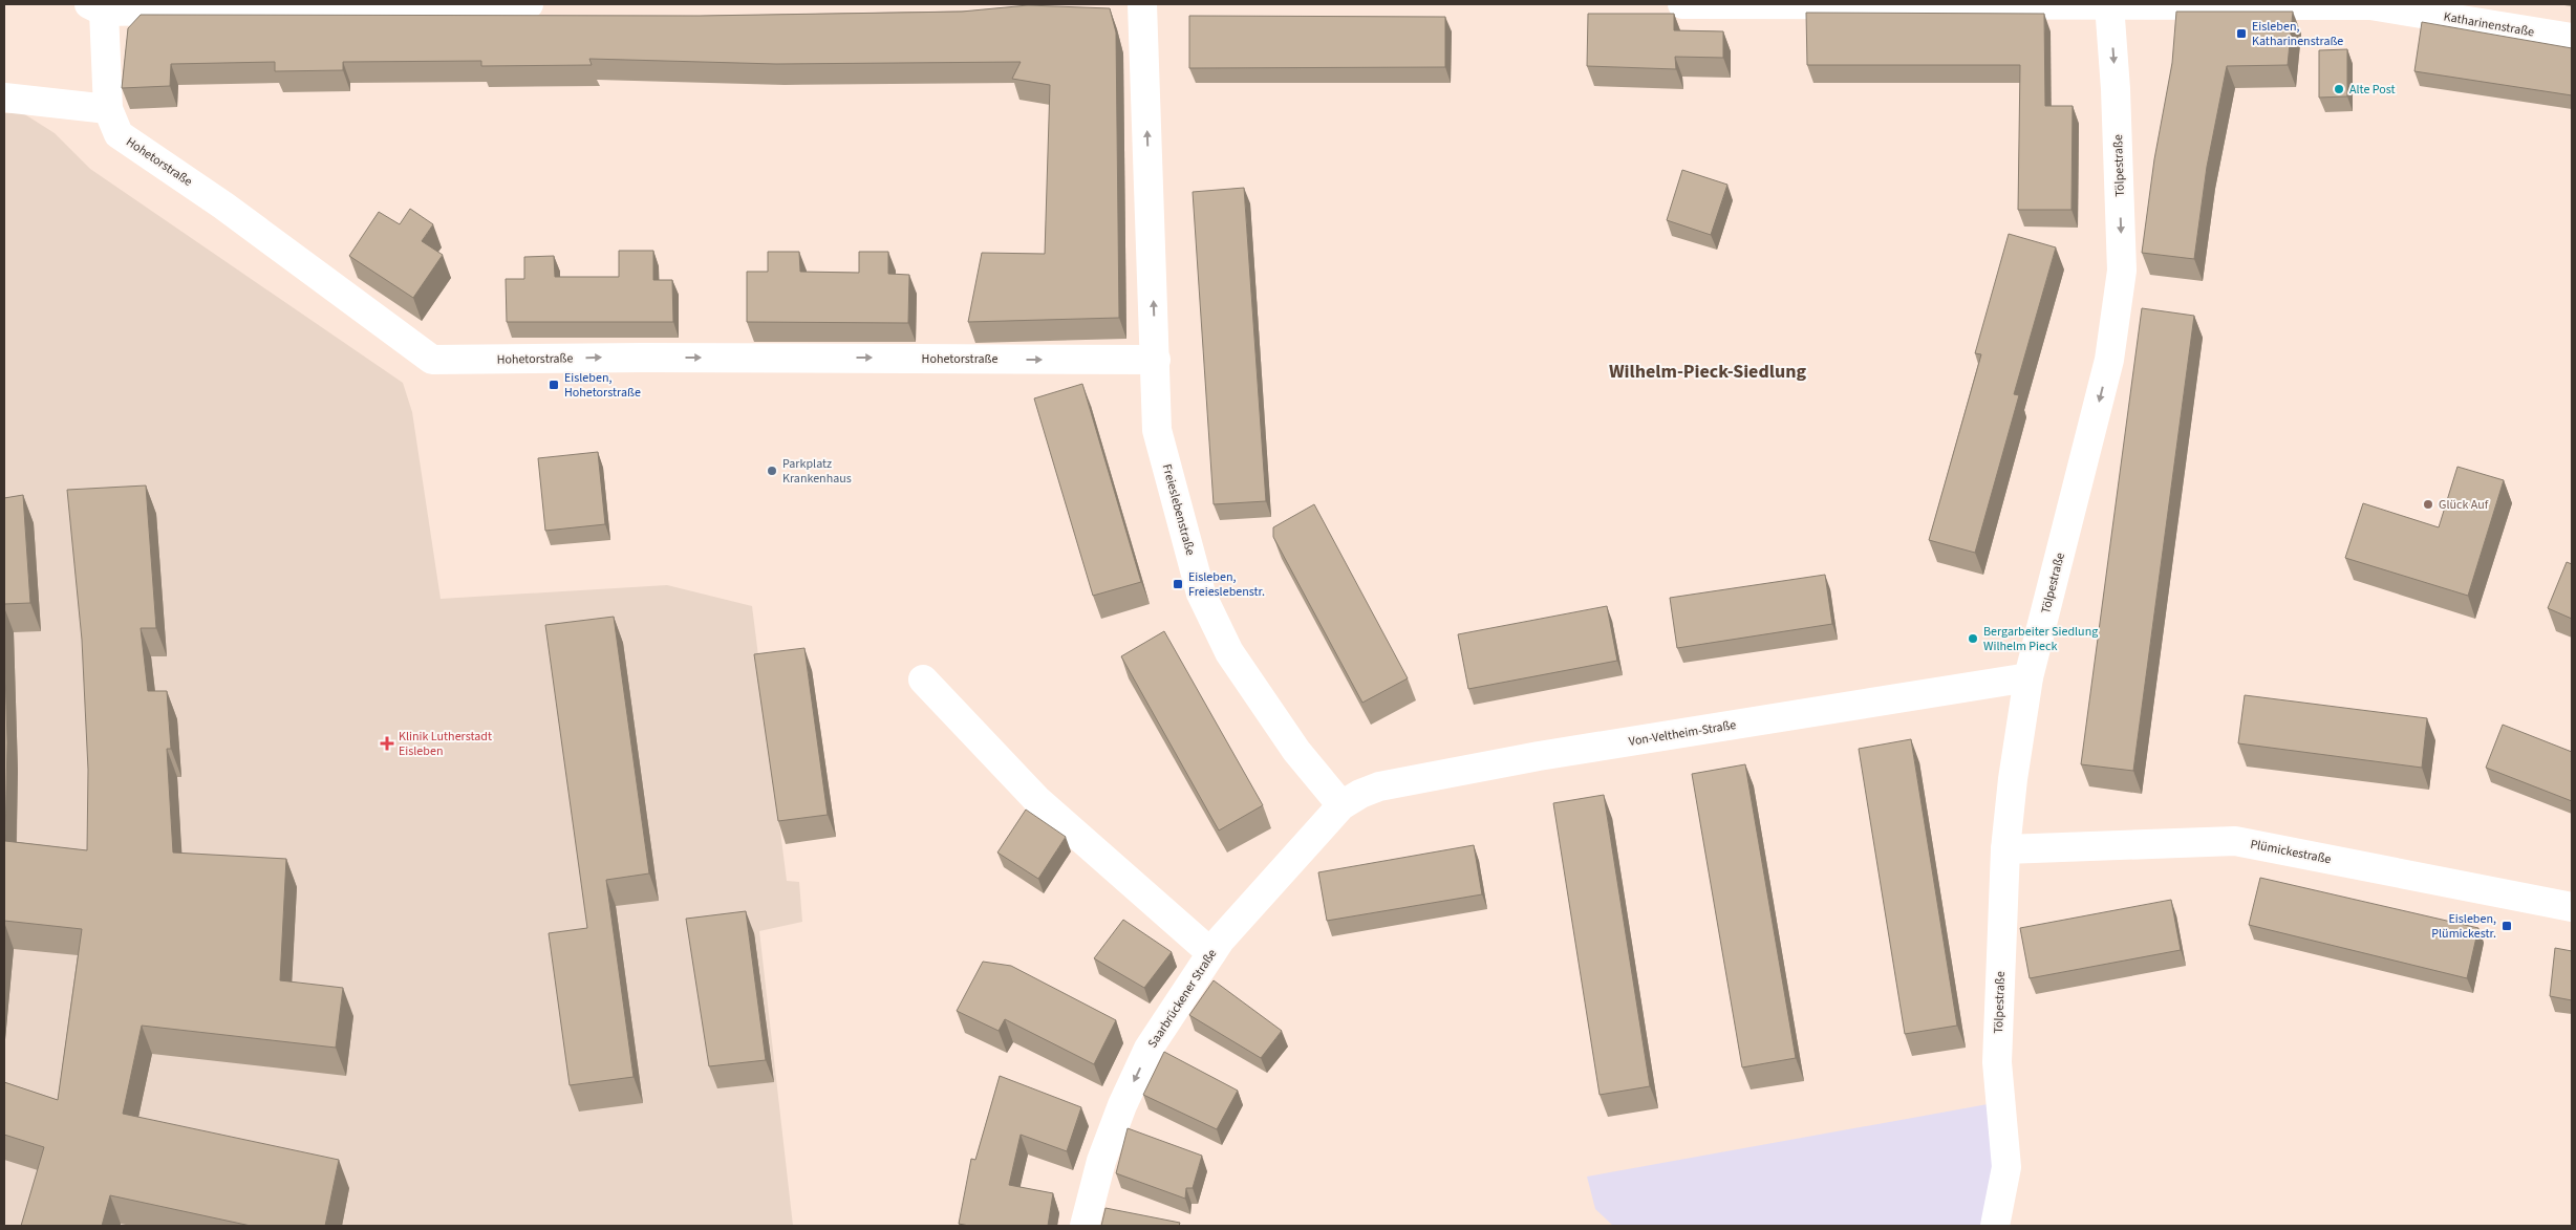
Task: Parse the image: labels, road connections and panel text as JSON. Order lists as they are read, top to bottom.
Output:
{
  "streets": {
    "street": [
      "Katharinenstraße",
      "Hohetorstraße",
      "Tölpestraße",
      "Freieslebenstraße",
      "Von-Veltheim-Straße",
      "Plümickestraße",
      "Saarbrückener Straße"
    ]
  },
  "crossings": [
    ["Katharinenstraße", "Tölpestraße"],
    ["Hohetorstraße", "Freieslebenstraße"],
    ["Tölpestraße", "Von-Veltheim-Straße"],
    ["Tölpestraße", "Plümickestraße"],
    ["Freieslebenstraße", "Von-Veltheim-Straße"],
    ["Freieslebenstraße", "Saarbrückener Straße"],
    ["Von-Veltheim-Straße", "Saarbrückener Straße"]
  ],
  "one_way": [
    "Hohetorstraße",
    "Tölpestraße",
    "Freieslebenstraße",
    "Saarbrückener Straße"
  ],
  "districts": ["Wilhelm-Pieck-Siedlung"],
  "places": {
    "transit": [
      "Eisleben, Katharinenstraße",
      "Eisleben, Hohetorstraße",
      "Eisleben, Freieslebenstr.",
      "Eisleben, Plümickestr."
    ],
    "other": [
      "Alte Post",
      "Parkplatz Krankenhaus",
      "Glück Auf",
      "Bergarbeiter Siedlung Wilhelm Pieck"
    ],
    "health": ["Klinik Lutherstadt Eisleben"]
  }
}
